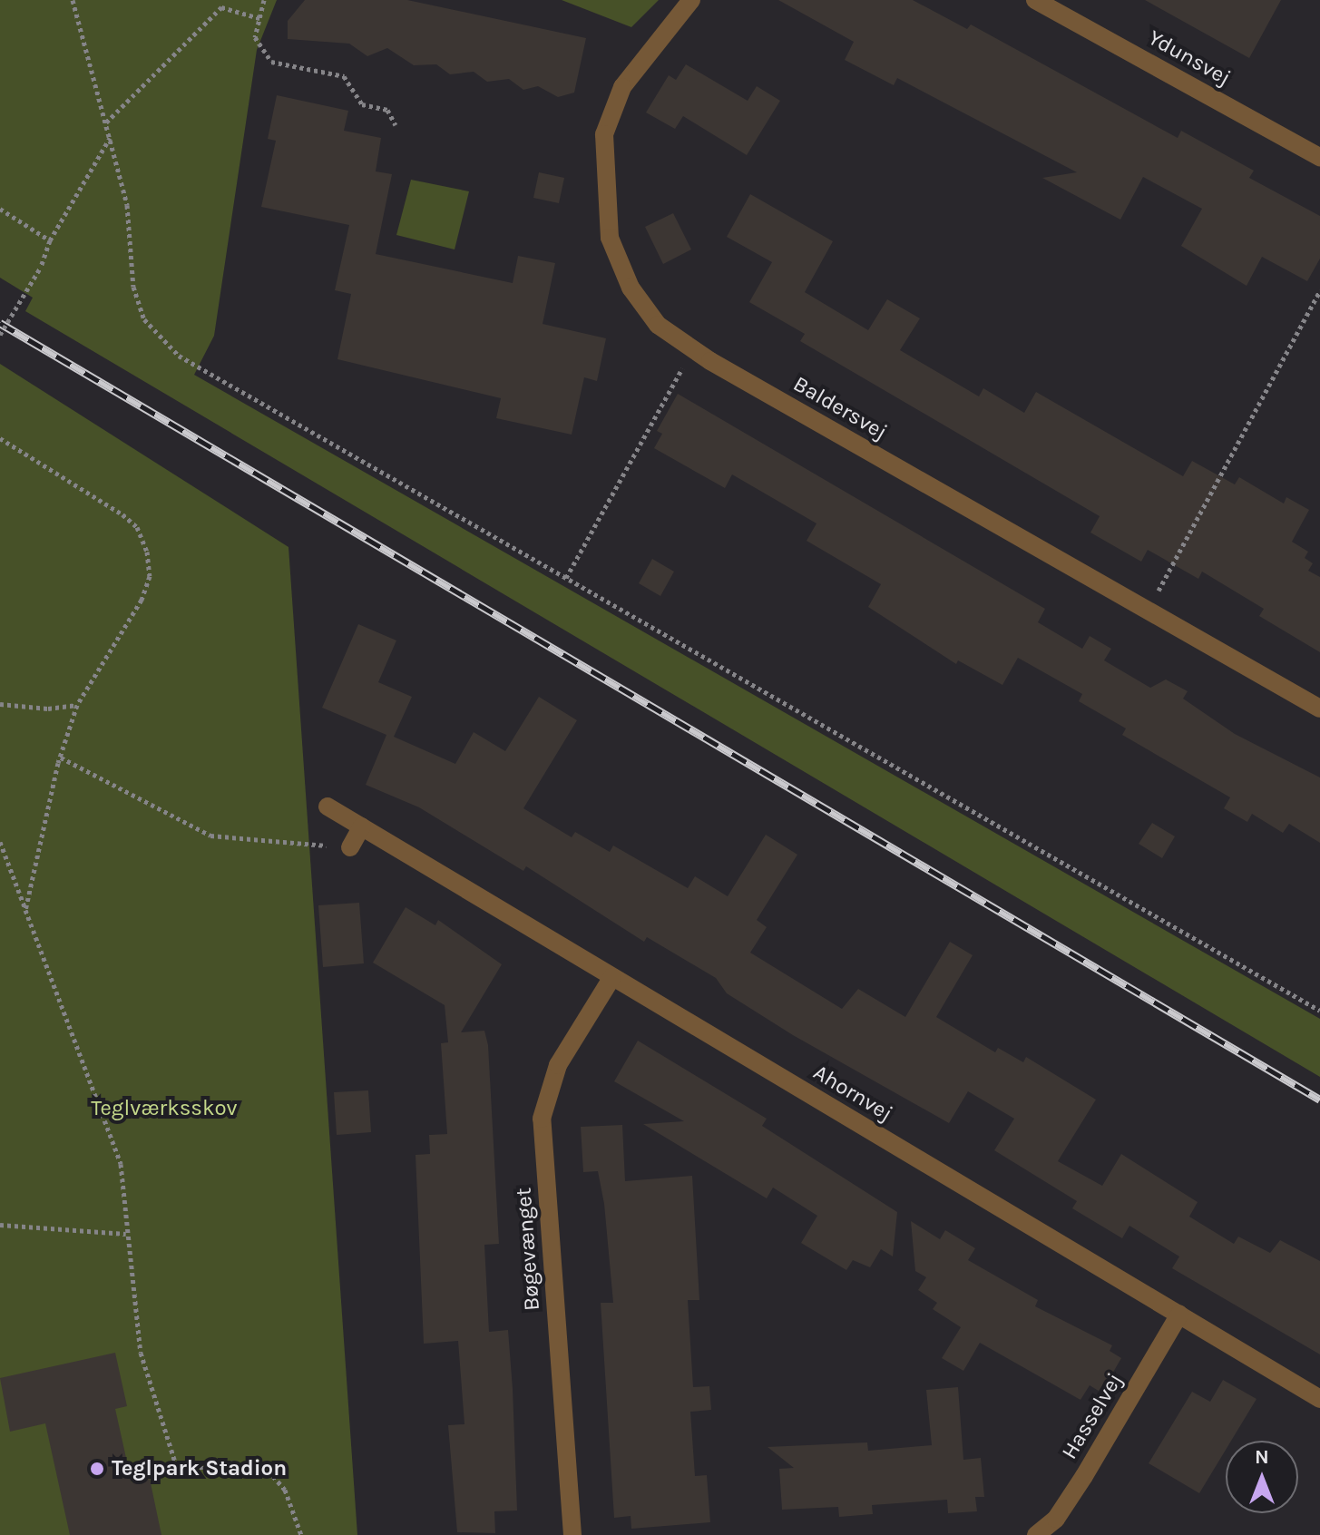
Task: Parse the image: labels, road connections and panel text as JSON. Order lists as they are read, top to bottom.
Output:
{
  "streets": {
    "street": [
      "Ydunsvej",
      "Baldersvej",
      "Ahornvej",
      "Bøgevænget",
      "Hasselvej"
    ]
  },
  "crossings": [
    ["Ahornvej", "Bøgevænget"],
    ["Ahornvej", "Hasselvej"]
  ],
  "parks": ["Teglværksskov"],
  "places": ["Teglpark Stadion"],
  "north": "top"
}
